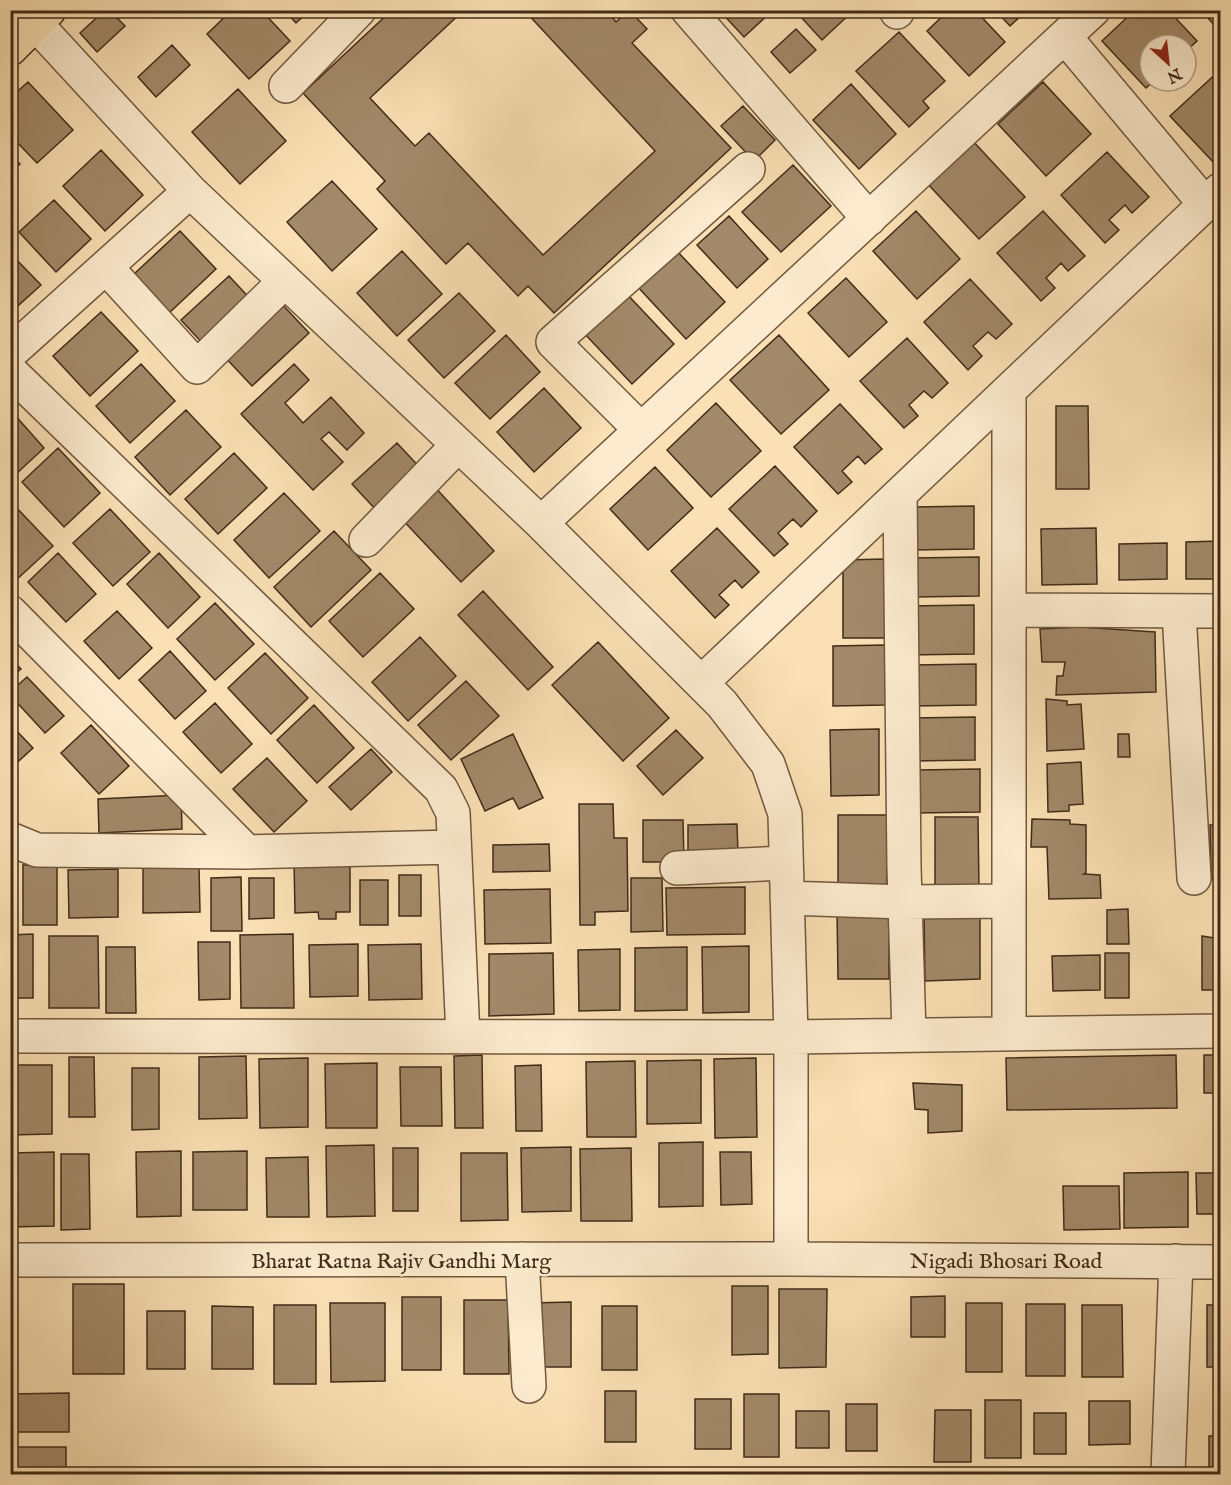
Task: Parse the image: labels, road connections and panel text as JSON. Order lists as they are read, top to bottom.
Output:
{
  "streets": {
    "street": ["Bharat Ratna Rajiv Gandhi Marg", "Nigadi Bhosari Road"]
  },
  "crossings": [
    ["Bharat Ratna Rajiv Gandhi Marg", "Nigadi Bhosari Road"]
  ],
  "north": "bottom right"
}
